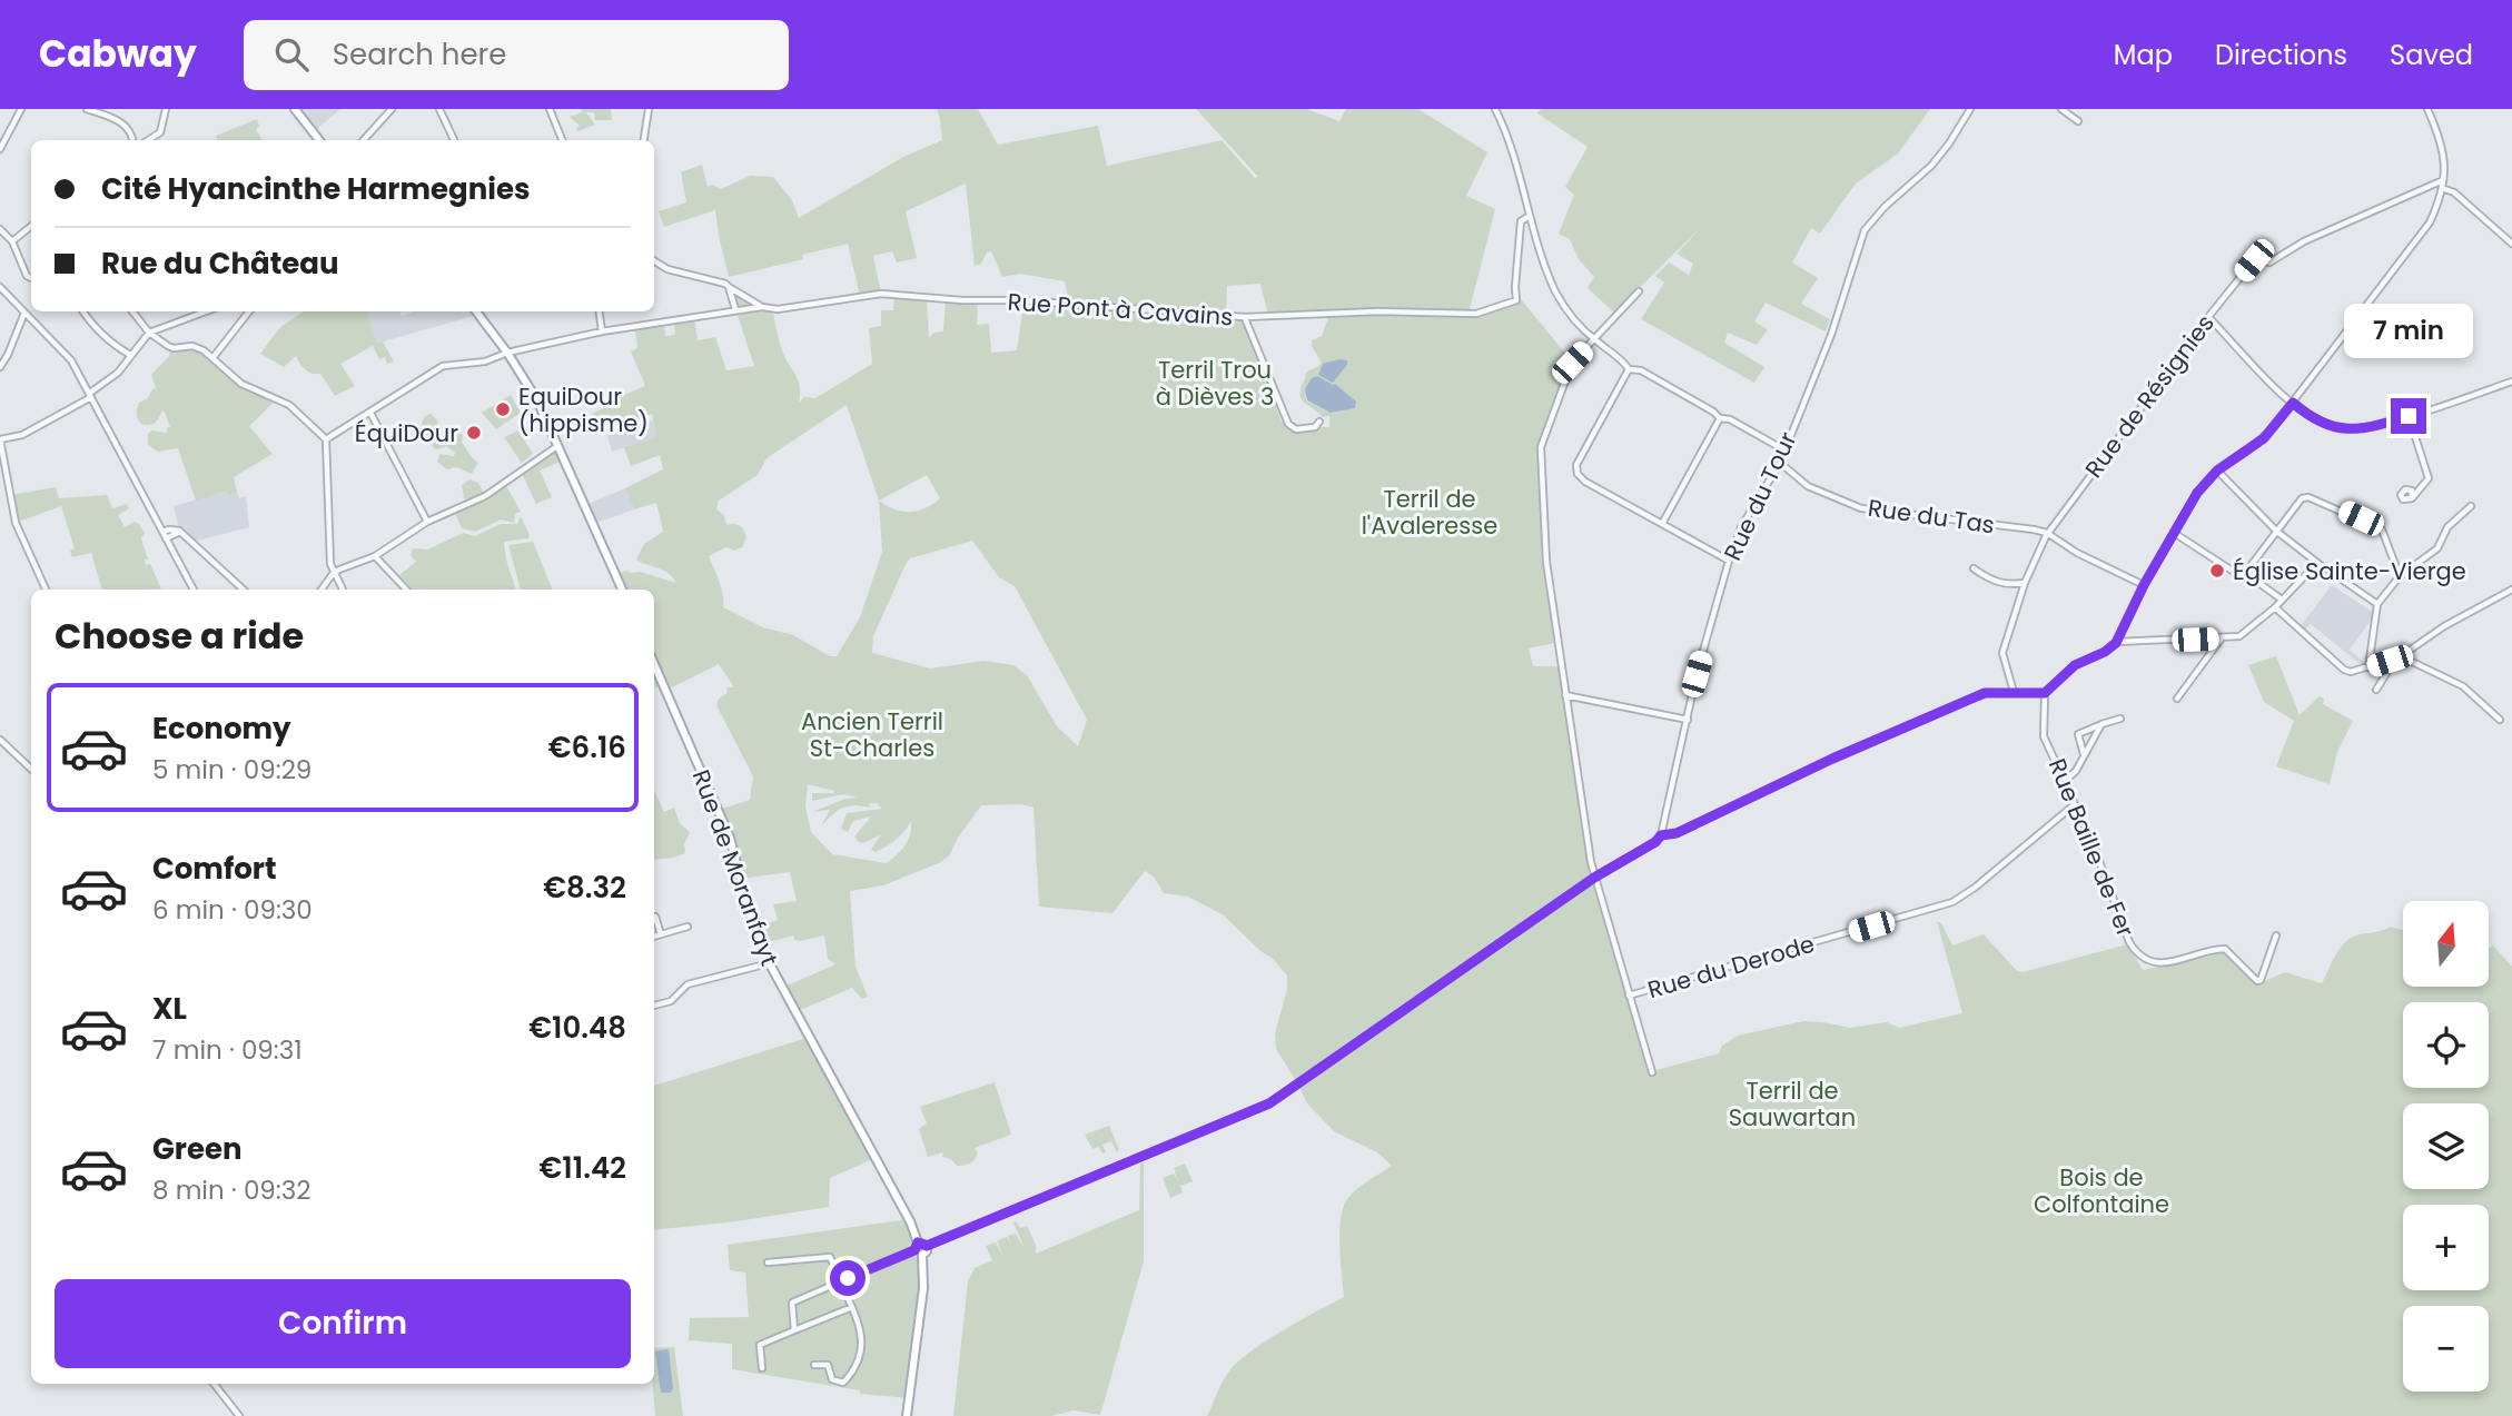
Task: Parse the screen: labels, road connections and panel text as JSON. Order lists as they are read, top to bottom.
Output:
{
  "streets": {
    "main road": ["Rue de Moranfayt"],
    "street": [
      "Rue Pont à Cavains",
      "Rue de Résignies",
      "Rue du Tour",
      "Rue du Tas",
      "Rue Baille de Fer",
      "Rue du Derode"
    ]
  },
  "crossings": [
    ["Rue de Résignies", "Rue du Tas"],
    ["Rue du Tour", "Rue du Tas"],
    ["Rue Baille de Fer", "Rue du Derode"]
  ],
  "parks": [
    "Terril Trou à Dièves 3",
    "Terril de l'Avaleresse",
    "Ancien Terril St-Charles",
    "Terril de Sauwartan",
    "Bois de Colfontaine"
  ],
  "places": ["EquiDour (hippisme)", "ÉquiDour", "Église Sainte-Vierge"],
  "north": "top",
  "page": {
    "header": "Cabway",
    "search": "Search here",
    "nav": ["Map", "Directions", "Saved"],
    "banner": ["Cité Hyancinthe Harmegnies", "Rue du Château"],
    "bubble": "7 min",
    "heading": "Choose a ride",
    "list": [
      {
        "name": "Economy",
        "note": "5 min · 09:29",
        "value": "€6.16"
      },
      {
        "name": "Comfort",
        "note": "6 min · 09:30",
        "value": "€8.32"
      },
      {
        "name": "XL",
        "note": "7 min · 09:31",
        "value": "€10.48"
      },
      {
        "name": "Green",
        "note": "8 min · 09:32",
        "value": "€11.42"
      }
    ],
    "map_buttons": ["+", "−"],
    "buttons": "Confirm"
  }
}
